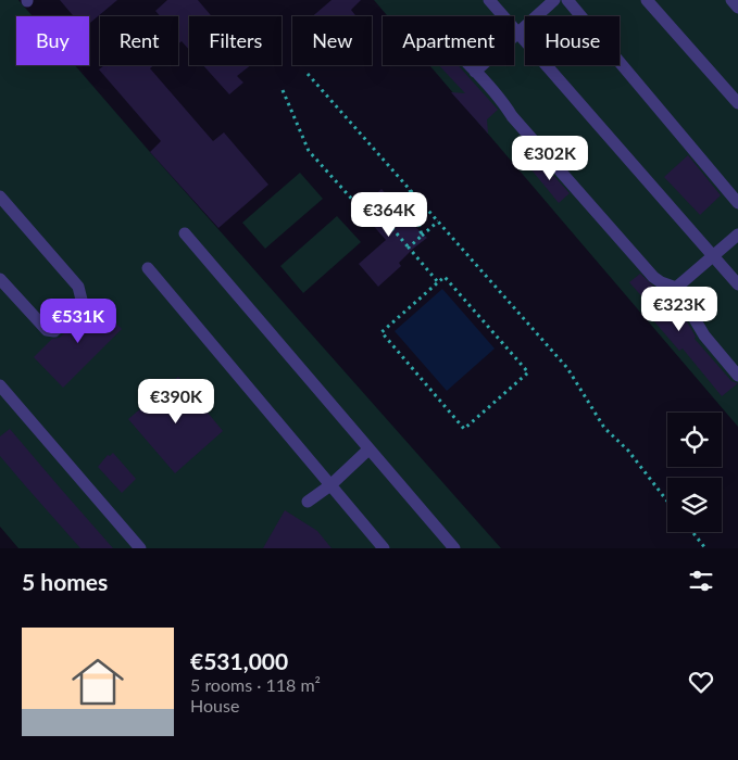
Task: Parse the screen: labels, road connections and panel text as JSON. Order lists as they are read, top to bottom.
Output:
{
  "page": {
    "chip": [
      "Buy",
      "Rent",
      "Filters",
      "New",
      "Apartment",
      "House"
    ],
    "price": [
      "€302K",
      "€364K",
      "€323K",
      "€531K",
      "€390K"
    ],
    "heading": "5 homes",
    "list": [
      {
        "name": "€531,000",
        "note": "5 rooms · 118 m² · House"
      }
    ]
  }
}
